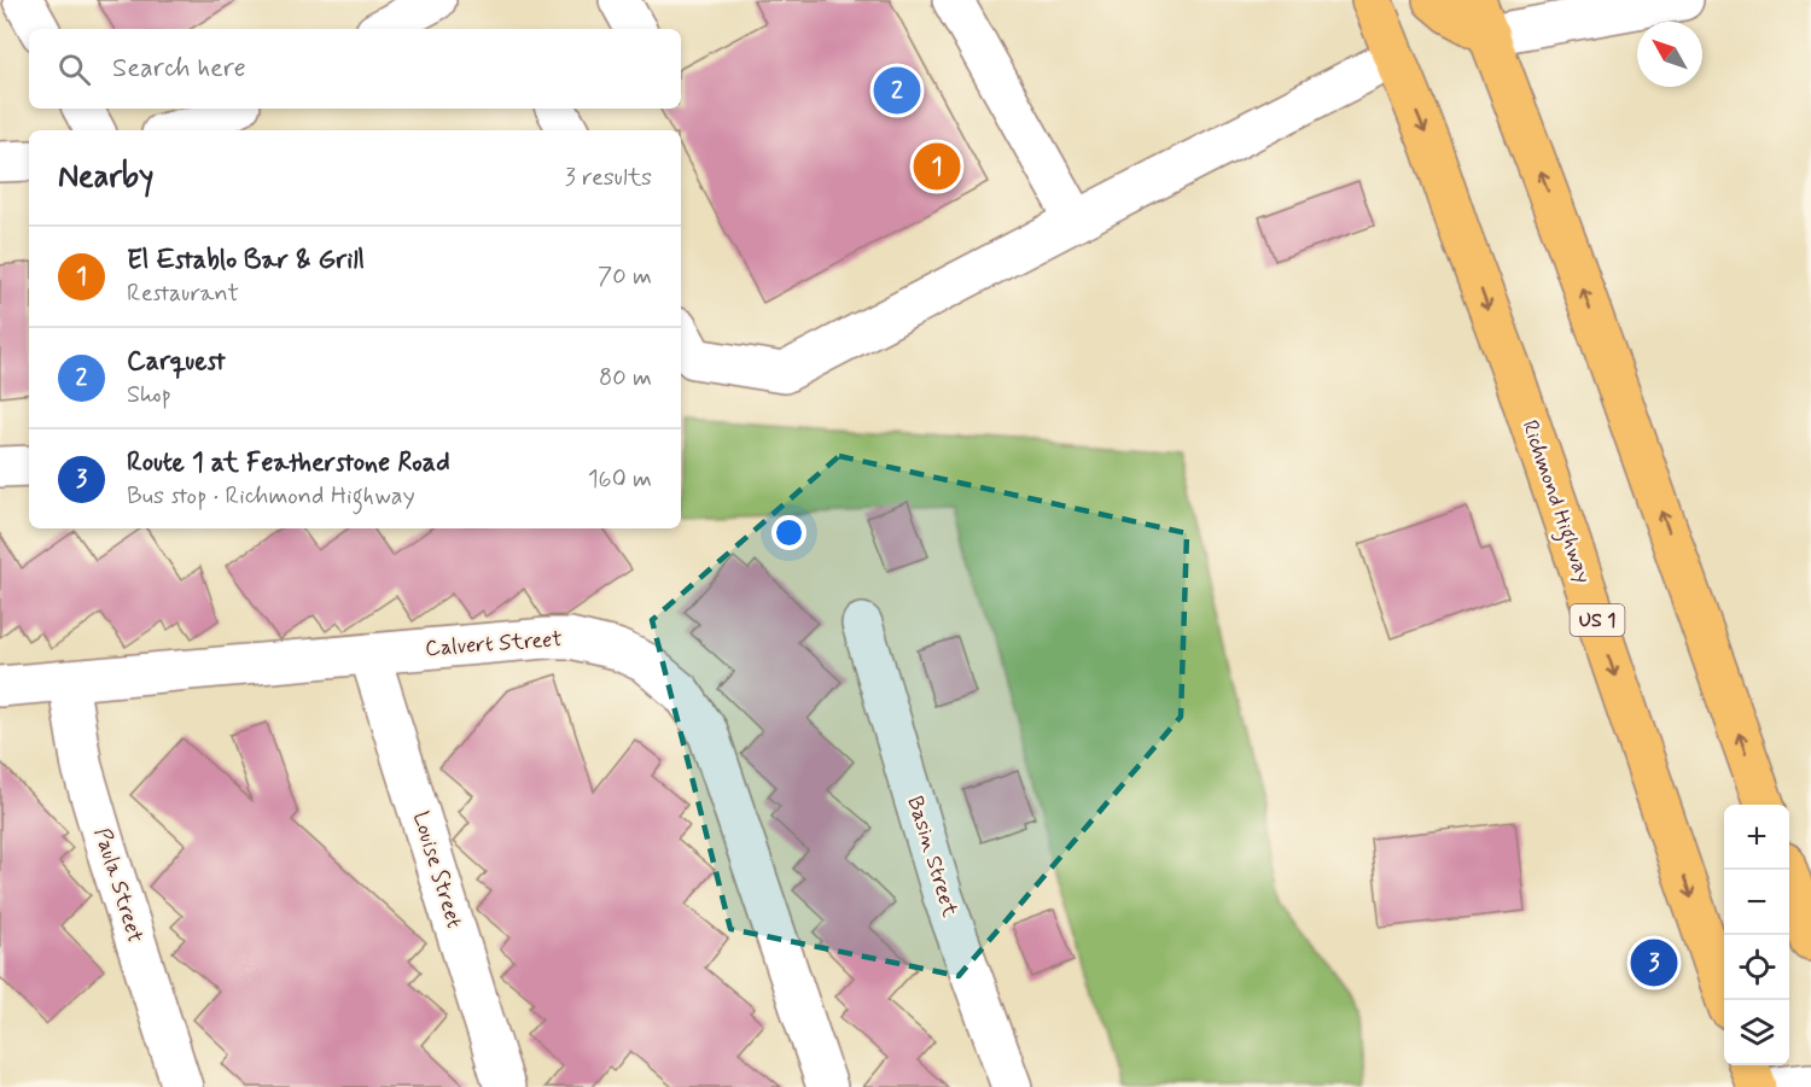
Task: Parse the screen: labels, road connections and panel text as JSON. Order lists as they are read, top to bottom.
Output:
{
  "streets": {
    "main road": ["Richmond Highway", "US 1"],
    "street": [
      "Calvert Street",
      "Basin Street",
      "Louise Street",
      "Paula Street"
    ]
  },
  "crossings": [
    ["Calvert Street", "Louise Street"],
    ["Calvert Street", "Paula Street"]
  ],
  "north": "top left",
  "page": {
    "search": "Search here",
    "pins": ["2", "1", "3"],
    "heading": ["Nearby", "3 results"],
    "list": [
      {
        "mark": "1",
        "name": "El Establo Bar & Grill",
        "note": "Restaurant",
        "value": "70 m"
      },
      {
        "mark": "2",
        "name": "Carquest",
        "note": "Shop",
        "value": "80 m"
      },
      {
        "mark": "3",
        "name": "Route 1 at Featherstone Road",
        "note": "Bus stop · Richmond Highway",
        "value": "160 m"
      }
    ],
    "map_buttons": ["+", "−"]
  }
}
